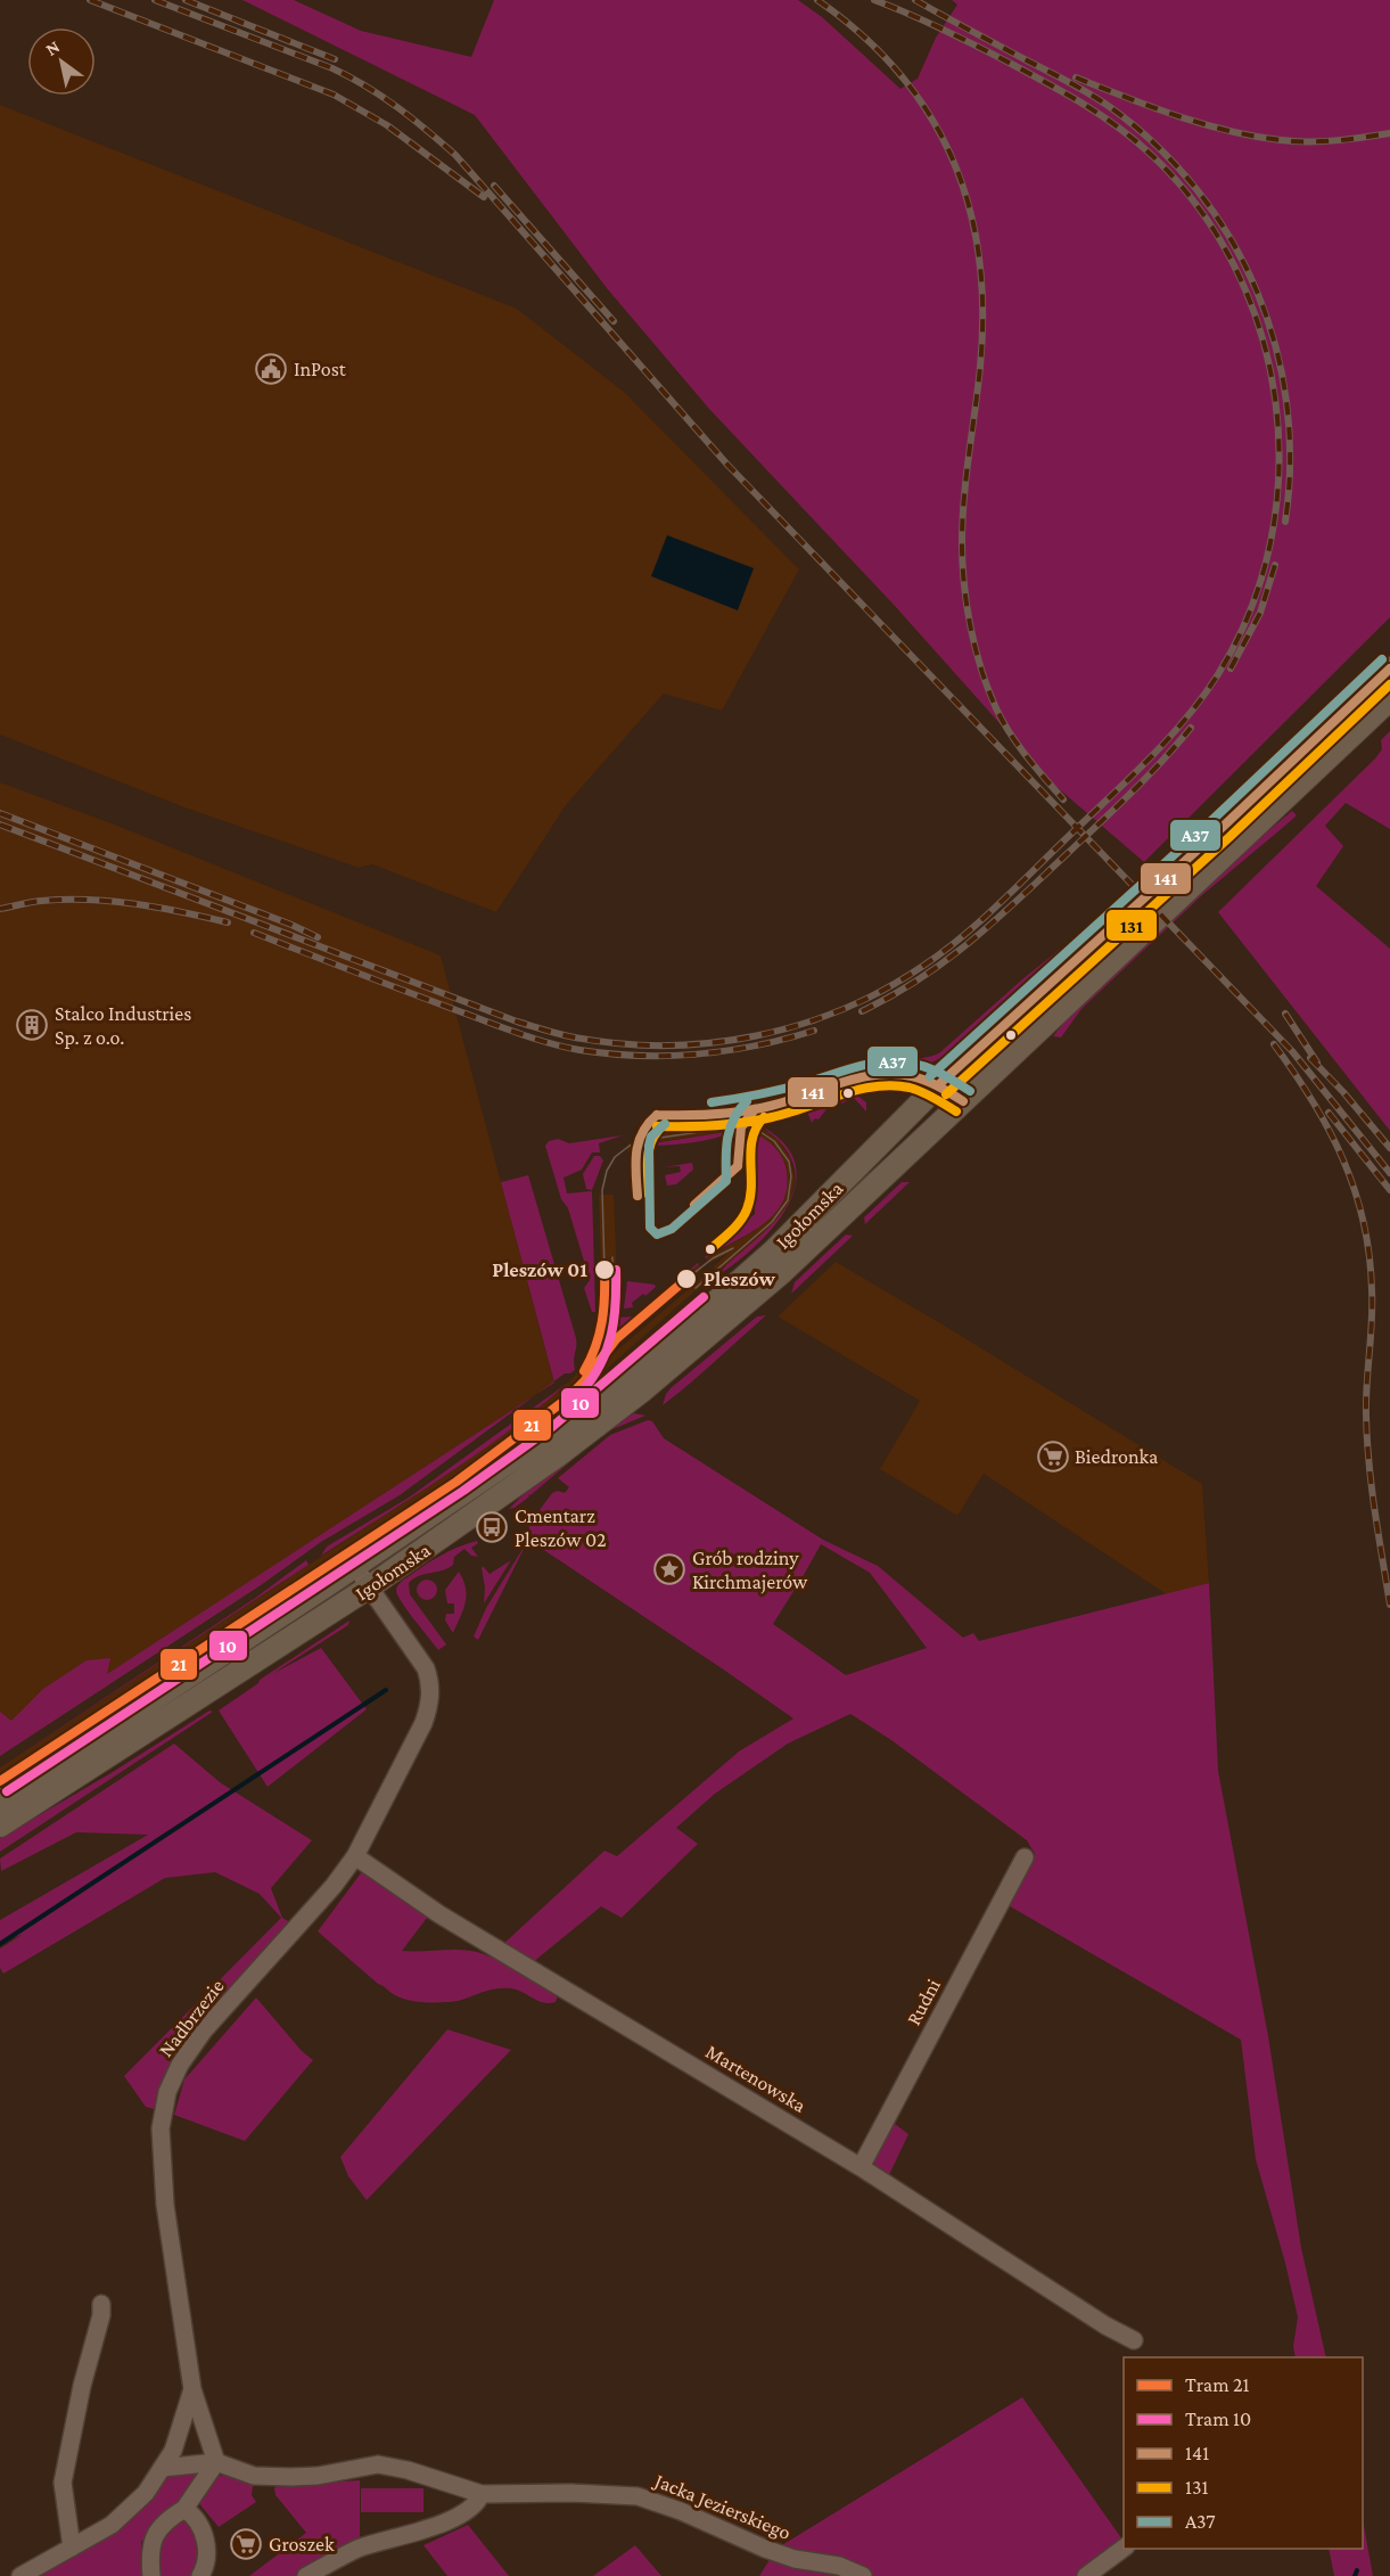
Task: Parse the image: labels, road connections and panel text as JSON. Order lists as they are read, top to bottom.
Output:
{
  "streets": {
    "main road": ["Igołomska"],
    "street": [
      "Rudni",
      "Nadbrzezie",
      "Martenowska",
      "Jacka Jezierskiego"
    ]
  },
  "crossings": [
    ["Igołomska", "Nadbrzezie"],
    ["Rudni", "Martenowska"],
    ["Nadbrzezie", "Martenowska"]
  ],
  "places": {
    "public building": ["InPost"],
    "building": ["Stalco Industries Sp. z o.o."],
    "other": ["Pleszów 01", "Pleszów"],
    "supermarket": ["Biedronka", "Groszek"],
    "bus stop": ["Cmentarz Pleszów 02"],
    "place": ["Grób rodziny Kirchmajerów"]
  },
  "lines": [
    "transit line A37",
    "transit line 141",
    "transit line 131",
    "tram line 21",
    "tram line 10"
  ],
  "legend": [
    "Tram 21",
    "Tram 10",
    "141",
    "131",
    "A37"
  ],
  "north": "top left"
}
